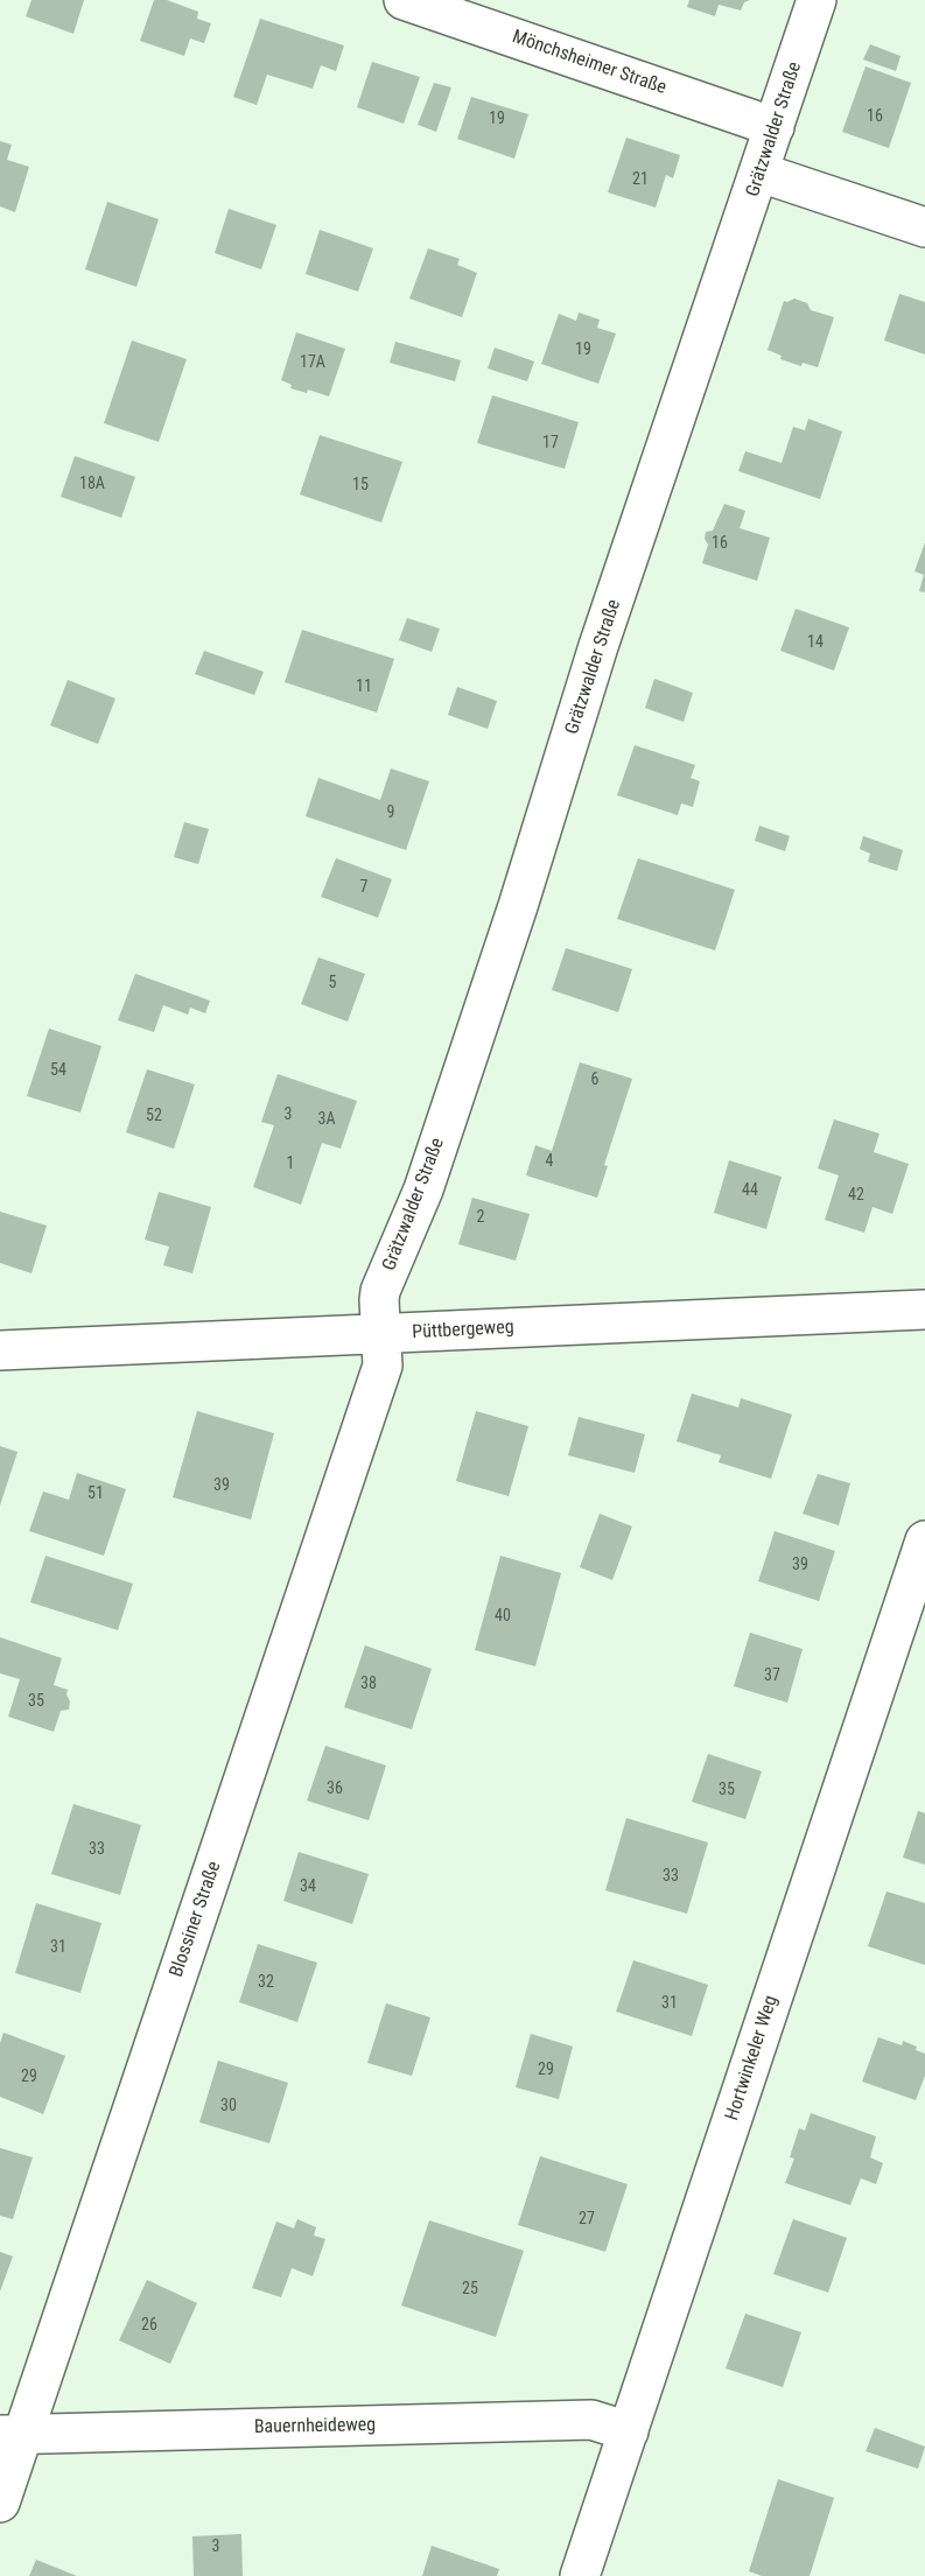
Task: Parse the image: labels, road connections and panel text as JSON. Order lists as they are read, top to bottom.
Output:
{
  "streets": {
    "street": [
      "Mönchsheimer Straße",
      "Grätzwalder Straße",
      "Püttbergeweg",
      "Blossiner Straße",
      "Hortwinkeler Weg",
      "Bauernheideweg"
    ]
  },
  "crossings": [
    ["Mönchsheimer Straße", "Grätzwalder Straße"],
    ["Grätzwalder Straße", "Püttbergeweg"],
    ["Grätzwalder Straße", "Blossiner Straße"],
    ["Püttbergeweg", "Blossiner Straße"],
    ["Blossiner Straße", "Bauernheideweg"],
    ["Hortwinkeler Weg", "Bauernheideweg"]
  ],
  "house_numbers": [
    "16",
    "19",
    "21",
    "19",
    "17A",
    "17",
    "18A",
    "15",
    "16",
    "14",
    "11",
    "9",
    "7",
    "5",
    "54",
    "6",
    "3",
    "52",
    "3A",
    "4",
    "1",
    "44",
    "42",
    "2",
    "39",
    "51",
    "39",
    "40",
    "37",
    "38",
    "35",
    "36",
    "35",
    "33",
    "33",
    "34",
    "31",
    "32",
    "31",
    "29",
    "29",
    "30",
    "27",
    "25",
    "26",
    "3"
  ]
}
